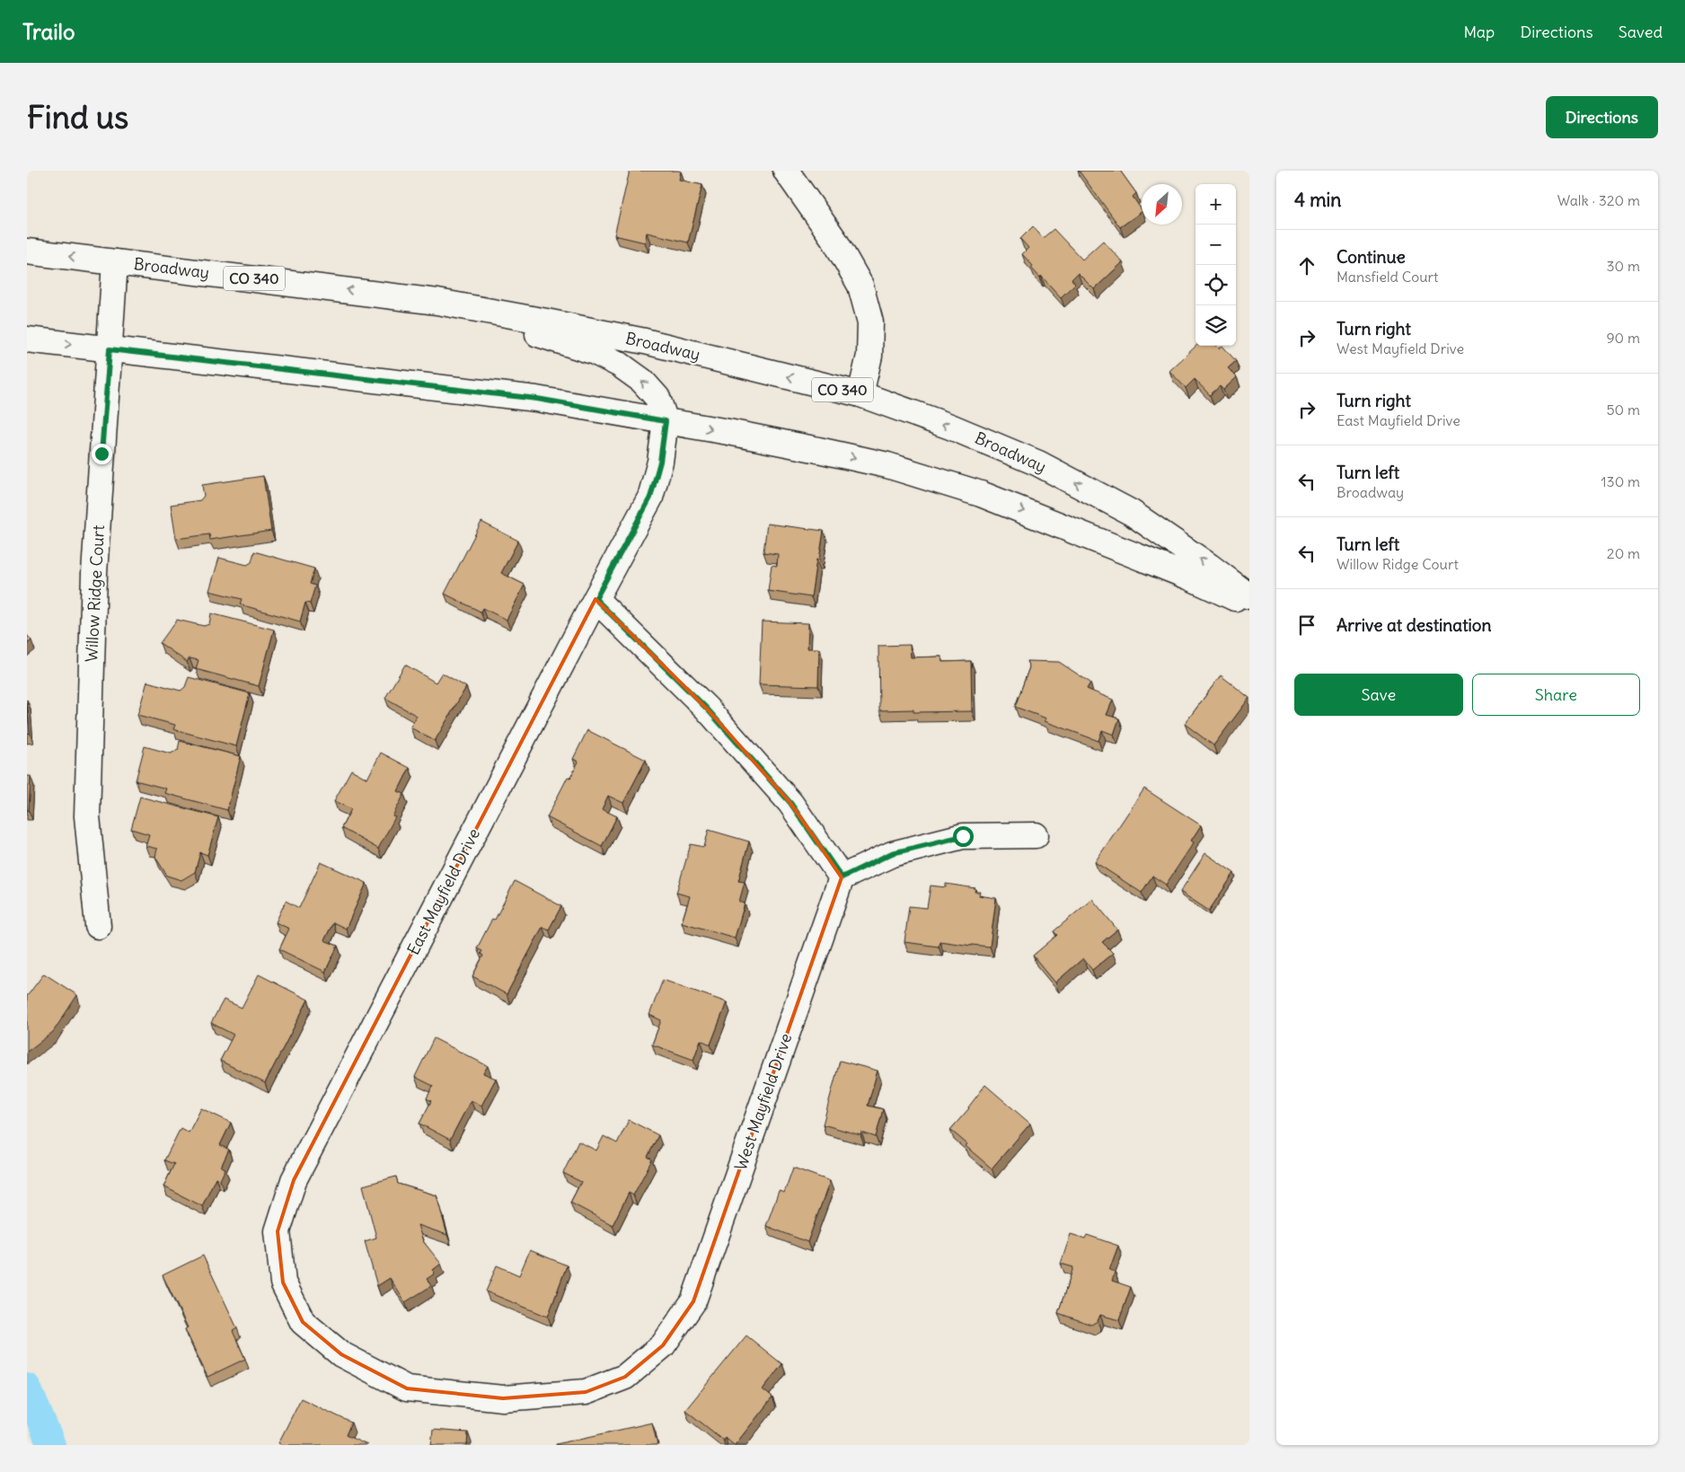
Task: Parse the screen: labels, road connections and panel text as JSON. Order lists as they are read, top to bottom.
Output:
{
  "streets": {
    "street": [
      "Broadway",
      "CO 340",
      "Willow Ridge Court",
      "East Mayfield Drive",
      "West Mayfield Drive"
    ]
  },
  "crossings": [
    ["Broadway", "Willow Ridge Court"],
    ["East Mayfield Drive", "West Mayfield Drive"]
  ],
  "north": "bottom left",
  "page": {
    "header": "Trailo",
    "nav": ["Map", "Directions", "Saved"],
    "buttons": [
      "Directions",
      ["Save", "Share"]
    ],
    "title": "Find us",
    "heading": ["4 min", "Walk · 320 m"],
    "map_buttons": ["+", "−"],
    "list": [
      ["Continue", "Mansfield Court", "30 m"],
      ["Turn right", "West Mayfield Drive", "90 m"],
      ["Turn right", "East Mayfield Drive", "50 m"],
      ["Turn left", "Broadway", "130 m"],
      ["Turn left", "Willow Ridge Court", "20 m"],
      "Arrive at destination"
    ]
  }
}
